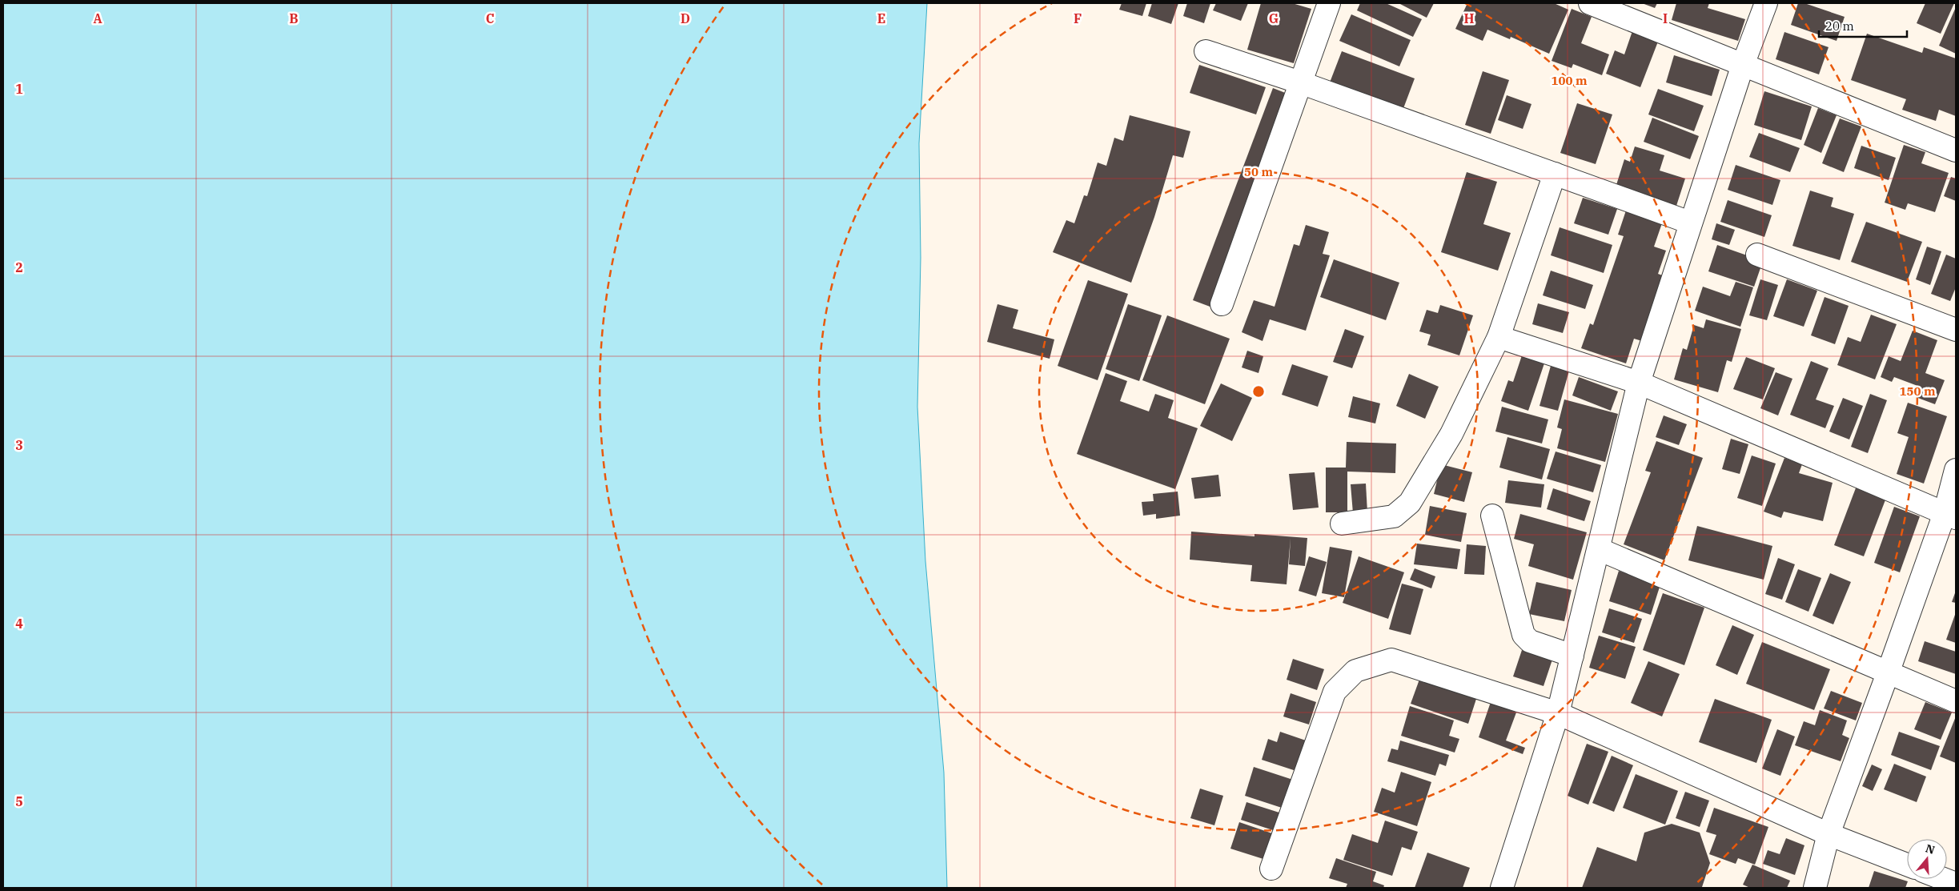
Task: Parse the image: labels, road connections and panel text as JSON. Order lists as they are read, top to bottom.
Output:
{
  "scale_bar": "20 m",
  "north": "top",
  "grid": {
    "columns": [
      "A",
      "B",
      "C",
      "D",
      "E",
      "F",
      "G",
      "H",
      "I"
    ],
    "rows": [
      "1",
      "2",
      "3",
      "4",
      "5"
    ]
  },
  "rings": ["100 m", "50 m", "150 m"]
}
